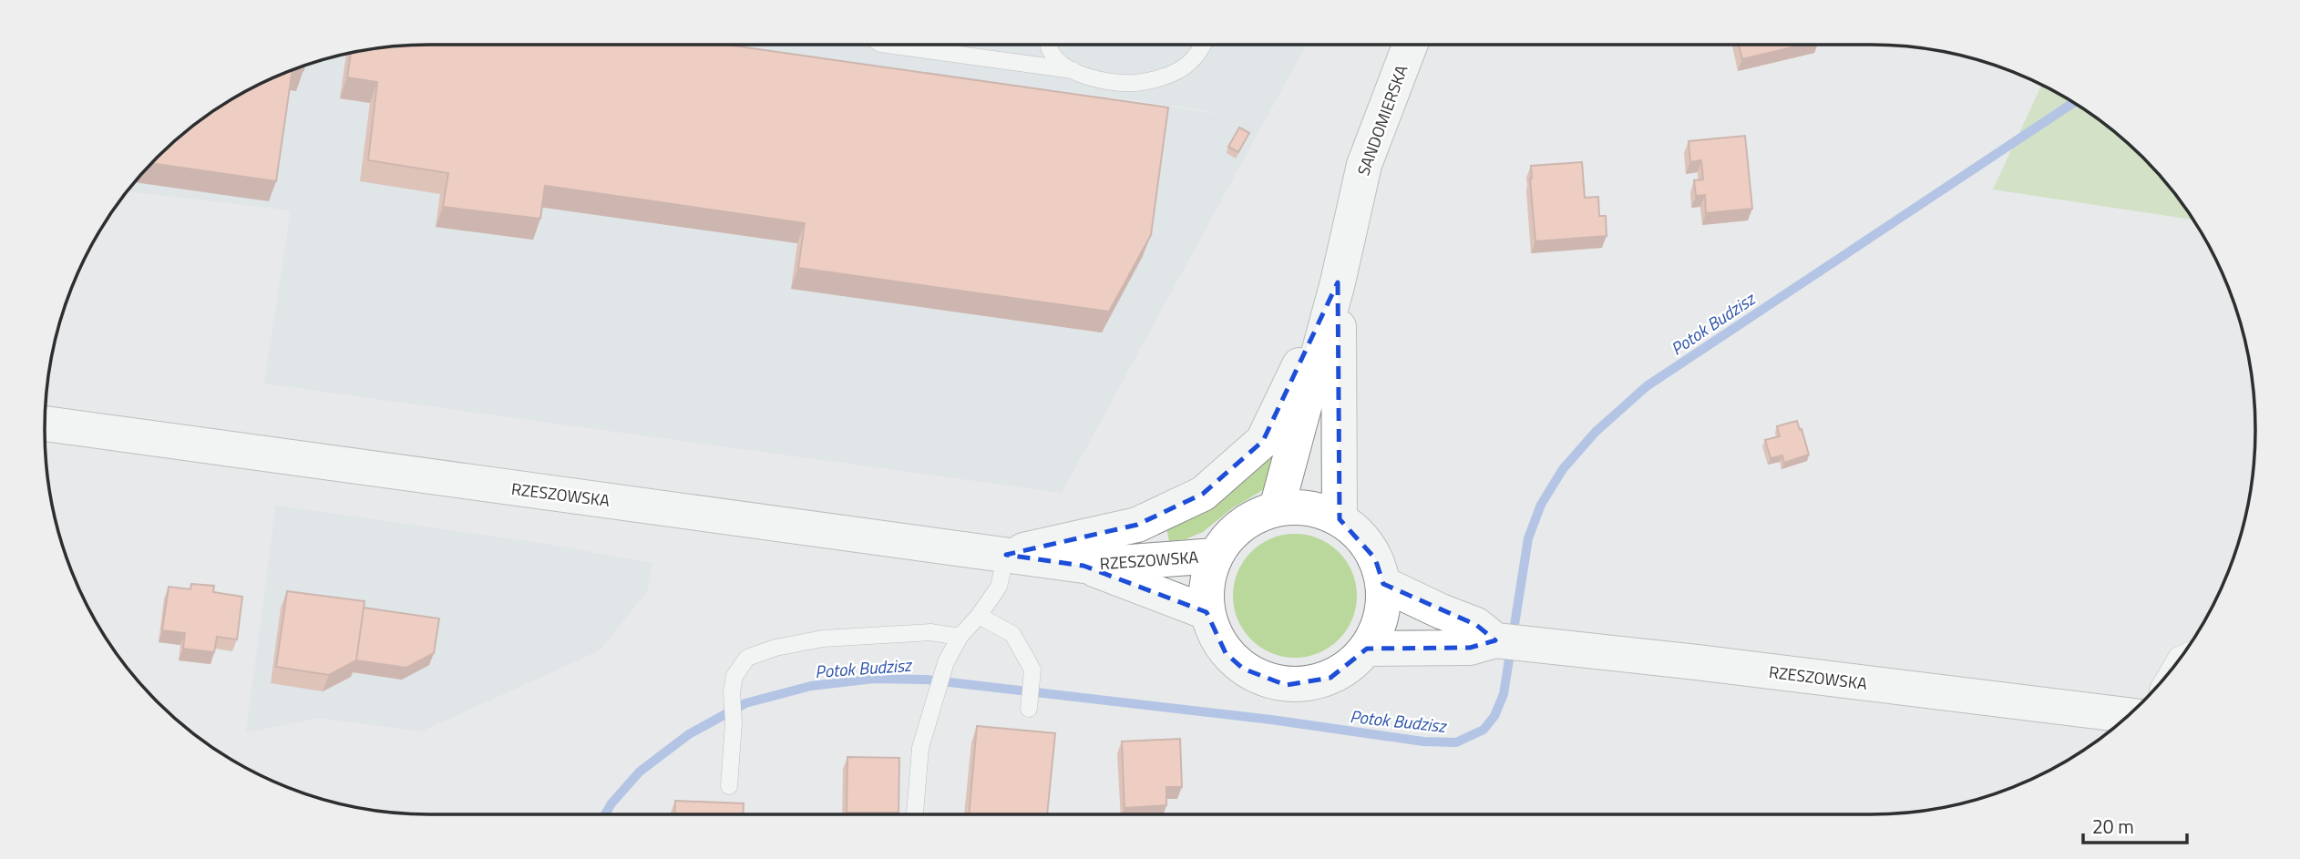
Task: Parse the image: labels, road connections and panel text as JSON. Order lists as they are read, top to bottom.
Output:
{
  "streets": {
    "street": ["SANDOMIERSKA", "RZESZOWSKA"]
  },
  "water": ["Potok Budzisz"],
  "scale_bar": "20 m"
}
